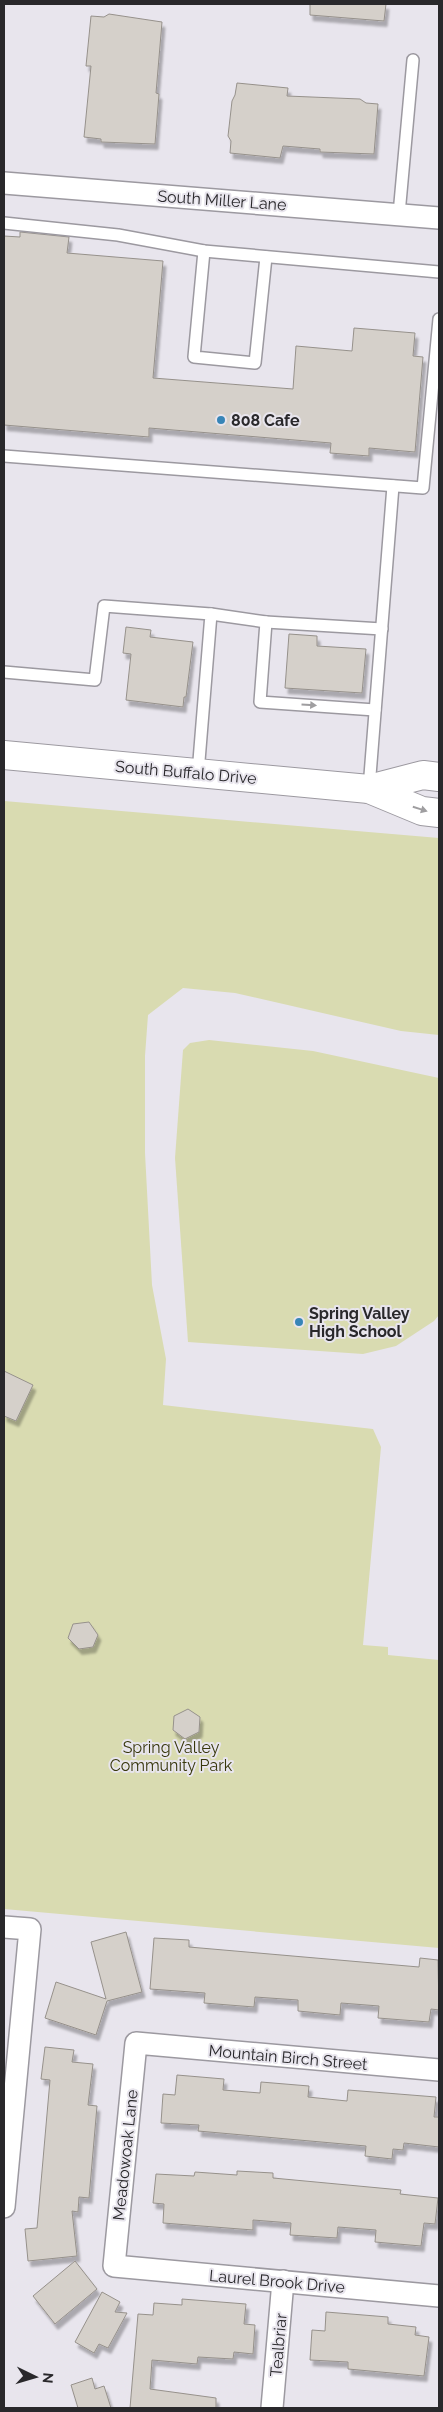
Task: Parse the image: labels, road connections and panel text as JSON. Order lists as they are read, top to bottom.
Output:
{
  "streets": {
    "main road": ["South Buffalo Drive"],
    "street": [
      "South Miller Lane",
      "Mountain Birch Street",
      "Meadowoak Lane",
      "Laurel Brook Drive",
      "Tealbriar"
    ]
  },
  "crossings": [
    ["Mountain Birch Street", "Meadowoak Lane"],
    ["Meadowoak Lane", "Laurel Brook Drive"],
    ["Laurel Brook Drive", "Tealbriar"]
  ],
  "parks": ["Spring Valley Community Park"],
  "places": ["808 Cafe", "Spring Valley High School"],
  "north": "right"
}
